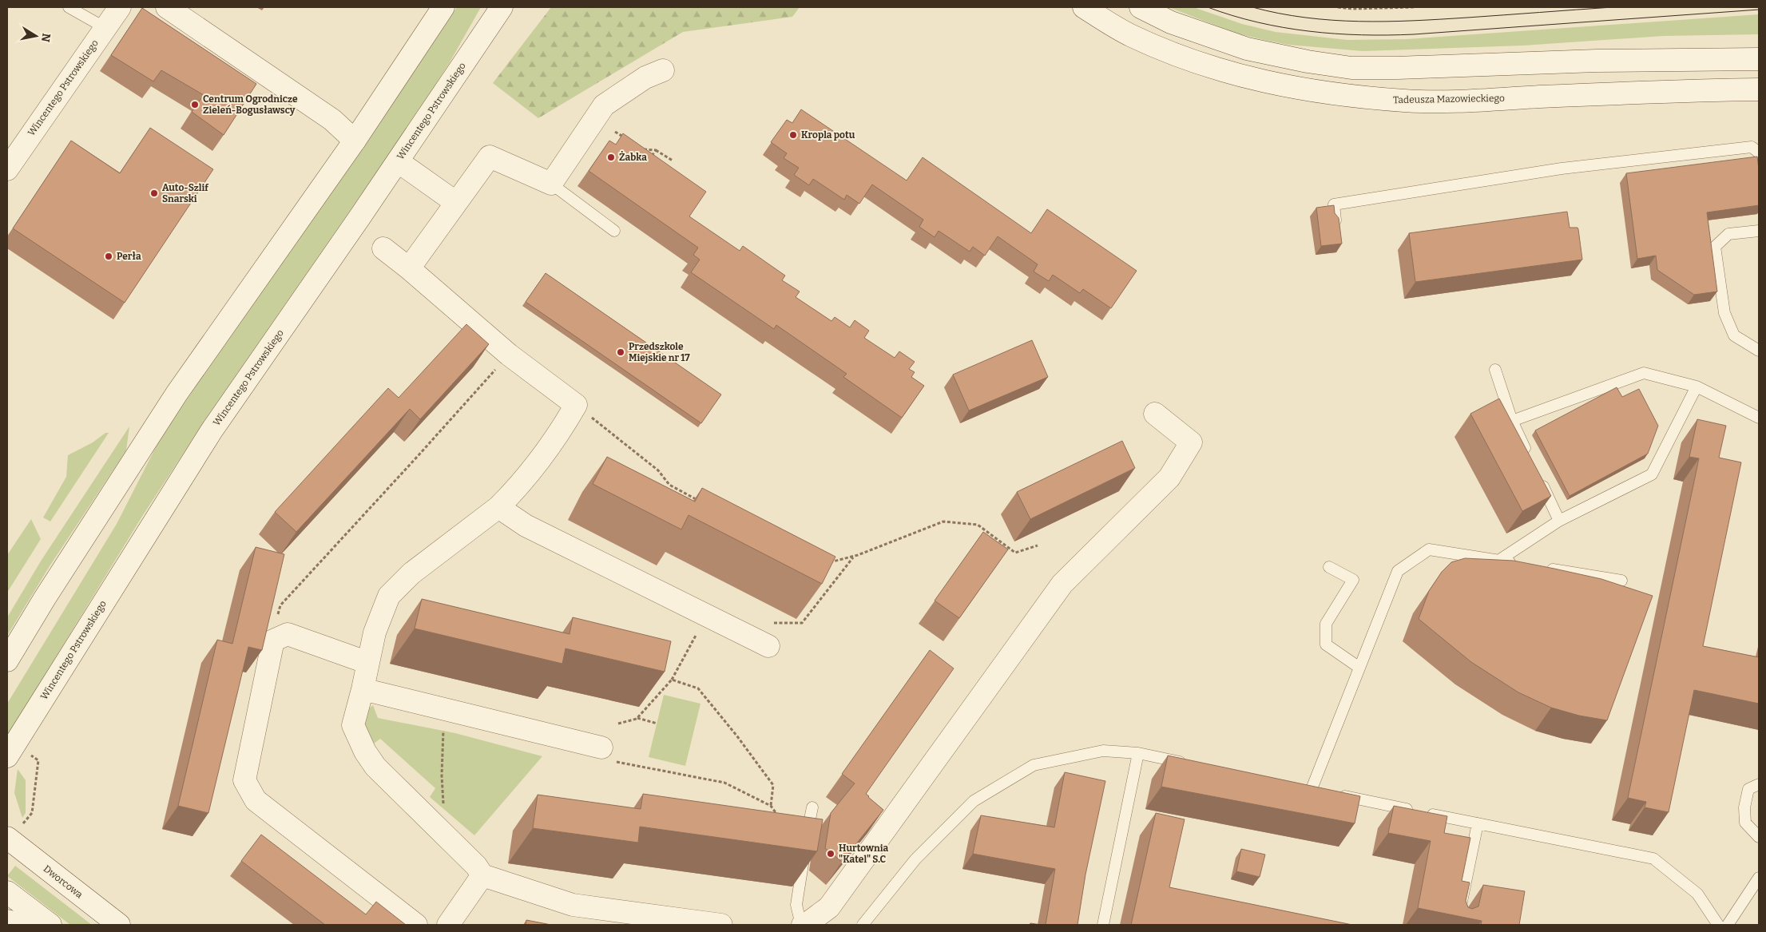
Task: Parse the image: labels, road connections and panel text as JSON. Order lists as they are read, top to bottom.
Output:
{
  "streets": {
    "street": ["Wincentego Pstrowskiego", "Tadeusza Mazowieckiego", "Dworcowa"]
  },
  "places": [
    "Centrum Ogrodnicze Zieleń-Bogusławscy",
    "Kropla potu",
    "Żabka",
    "Auto-Szlif Snarski",
    "Perła",
    "Przedszkole Miejskie nr 17",
    "Hurtownia \"Katel\" S.C"
  ],
  "north": "right"
}
